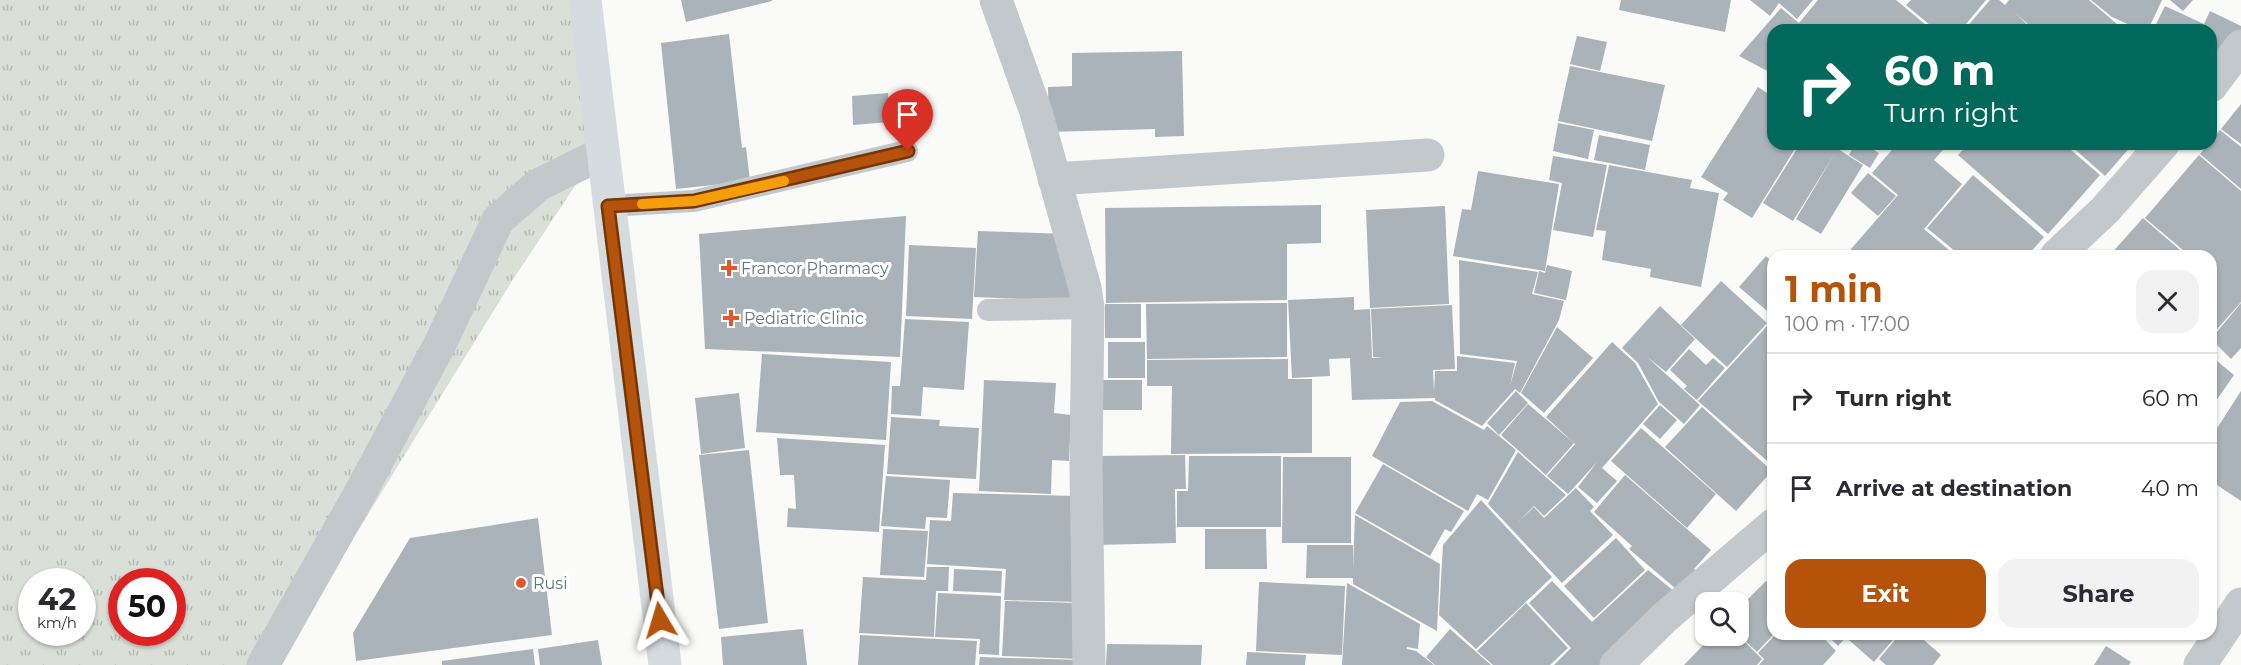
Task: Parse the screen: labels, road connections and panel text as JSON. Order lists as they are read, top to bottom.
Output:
{
  "places": {
    "health": ["Francor Pharmacy", "Pediatric Clinic"],
    "other": ["Rusi"]
  },
  "page": {
    "turn": ["60 m", "Turn right"],
    "heading": ["1 min", "100 m · 17:00"],
    "list": [
      {
        "name": "Turn right",
        "value": "60 m"
      },
      {
        "name": "Arrive at destination",
        "value": "40 m"
      }
    ],
    "buttons": ["Exit", "Share"],
    "speed": "42 km/h",
    "limit": "50"
  }
}
